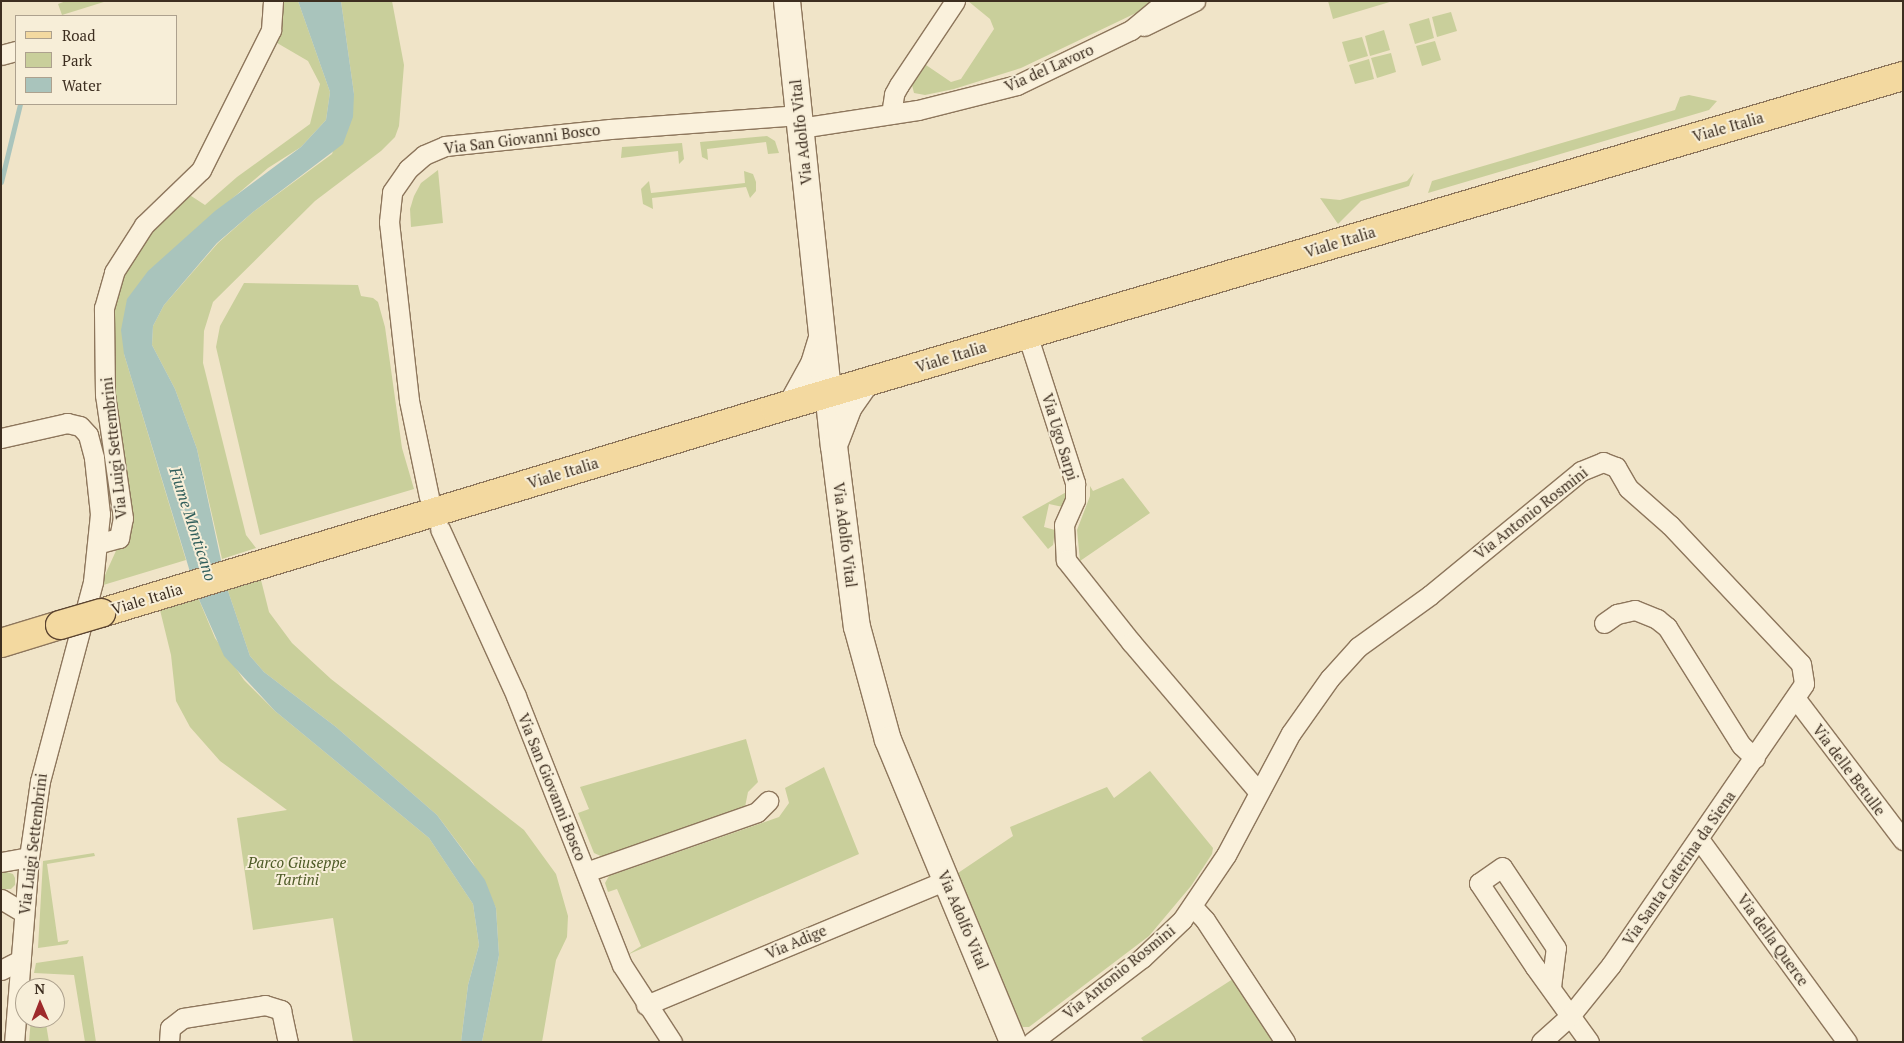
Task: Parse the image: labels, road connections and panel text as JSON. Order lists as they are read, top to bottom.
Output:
{
  "streets": {
    "main road": ["Viale Italia"],
    "street": [
      "Via del Lavoro",
      "Via Adolfo Vital",
      "Via San Giovanni Bosco",
      "Via Ugo Sarpi",
      "Via Luigi Settembrini",
      "Via Antonio Rosmini",
      "Via delle Betulle",
      "Via Santa Caterina da Siena",
      "Via della Querce",
      "Via Adige"
    ]
  },
  "crossings": [
    ["Via del Lavoro", "Via Adolfo Vital"],
    ["Via del Lavoro", "Via San Giovanni Bosco"],
    ["Viale Italia", "Via Adolfo Vital"],
    ["Viale Italia", "Via Ugo Sarpi"],
    ["Via Adolfo Vital", "Via San Giovanni Bosco"],
    ["Via Adolfo Vital", "Via Adige"],
    ["Via San Giovanni Bosco", "Via Adige"],
    ["Via Ugo Sarpi", "Via Antonio Rosmini"],
    ["Via Antonio Rosmini", "Via delle Betulle"],
    ["Via Antonio Rosmini", "Via Santa Caterina da Siena"],
    ["Via delle Betulle", "Via Santa Caterina da Siena"],
    ["Via Santa Caterina da Siena", "Via della Querce"]
  ],
  "water": ["Fiume Monticano"],
  "parks": ["Parco Giuseppe Tartini"],
  "legend": ["Road", "Park", "Water"],
  "north": "top"
}
